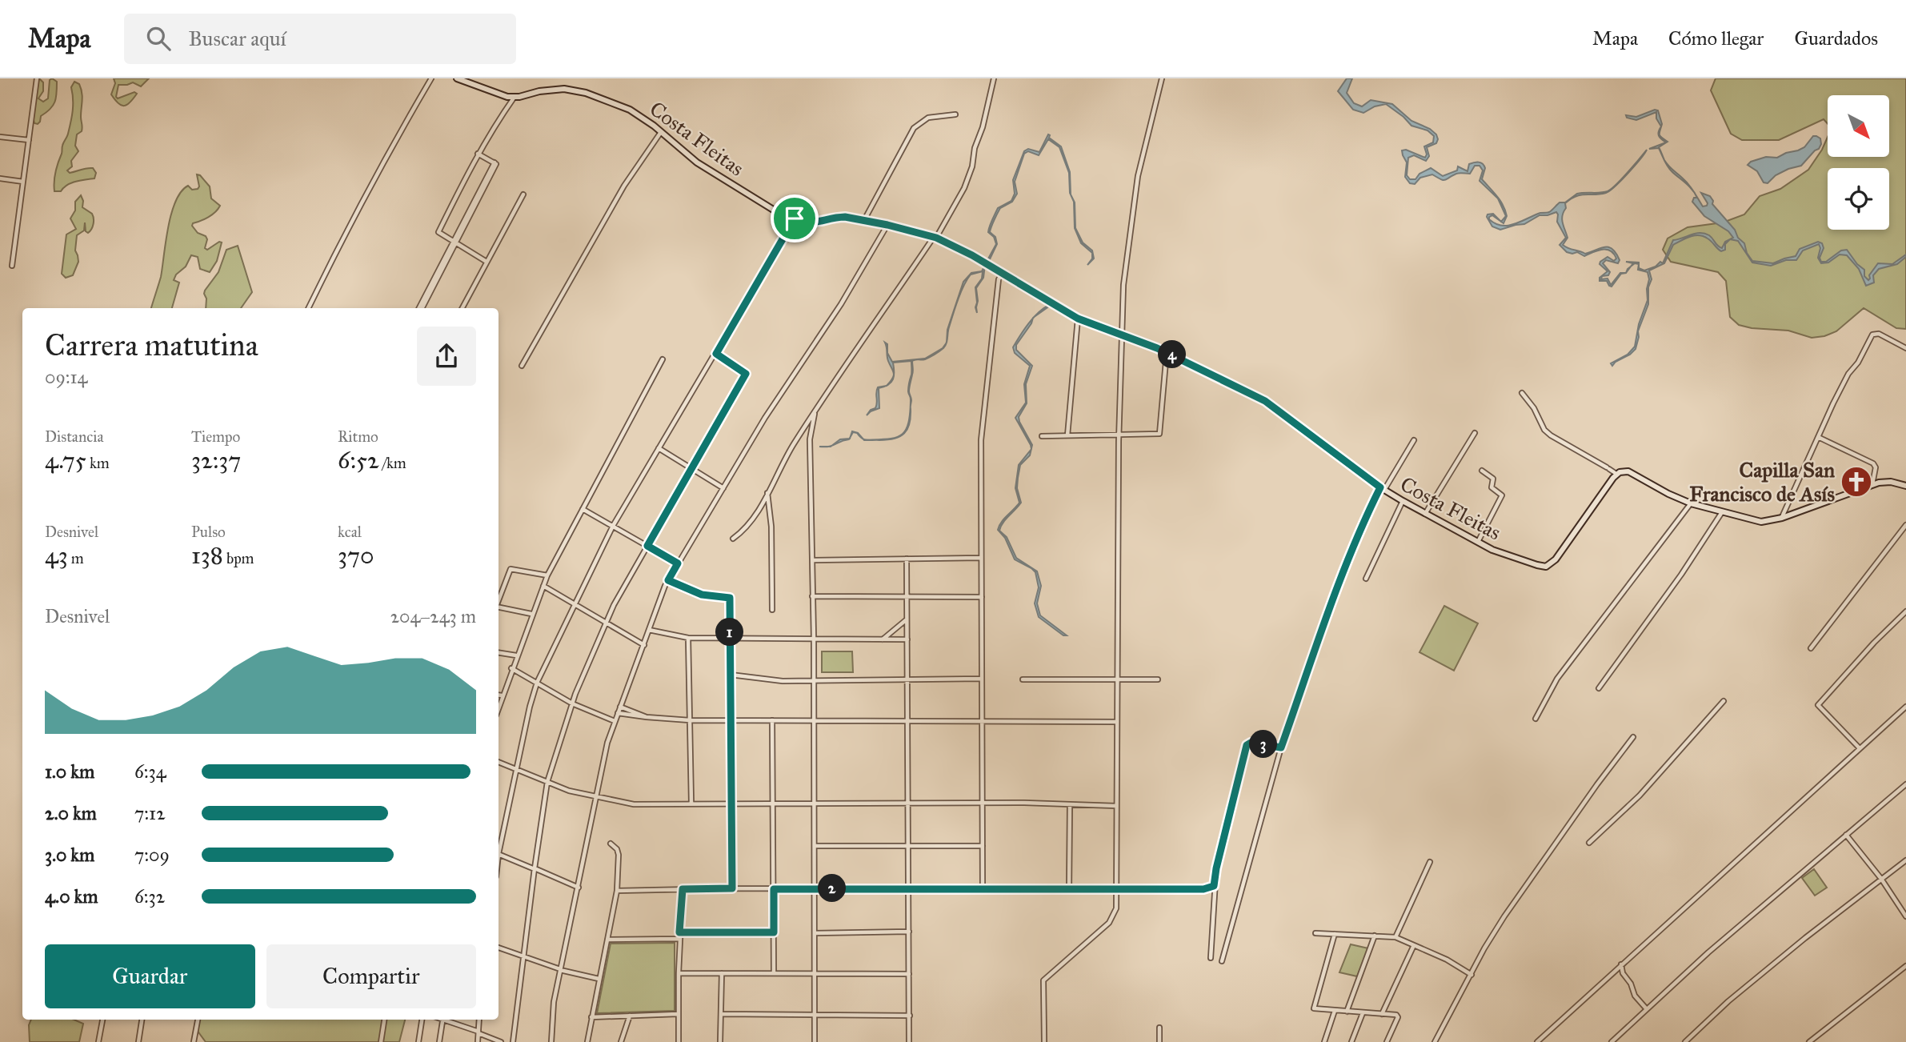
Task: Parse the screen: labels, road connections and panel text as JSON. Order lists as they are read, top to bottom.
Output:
{
  "streets": {
    "main road": ["Costa Fleitas"]
  },
  "places": {
    "church": ["Capilla San Francisco de Asís"]
  },
  "north": "bottom right",
  "page": {
    "header": "Mapa",
    "search": "Buscar aquí",
    "nav": ["Mapa", "Cómo llegar", "Guardados"],
    "heading": ["Carrera matutina", "09:14"],
    "pins": [
      "4",
      "1",
      "3",
      "2"
    ],
    "stats": [
      ["Distancia", "4.75 km"],
      ["Tiempo", "32:37"],
      ["Ritmo", "6:52 /km"],
      ["Desnivel", "43 m"],
      ["Pulso", "138 bpm"],
      ["kcal", "370"]
    ],
    "chart": ["Desnivel", "204–243 m"],
    "list": [
      {
        "name": "1.0 km",
        "note": "6:34"
      },
      {
        "name": "2.0 km",
        "note": "7:12"
      },
      {
        "name": "3.0 km",
        "note": "7:09"
      },
      {
        "name": "4.0 km",
        "note": "6:32"
      }
    ],
    "buttons": ["Guardar", "Compartir"]
  }
}
